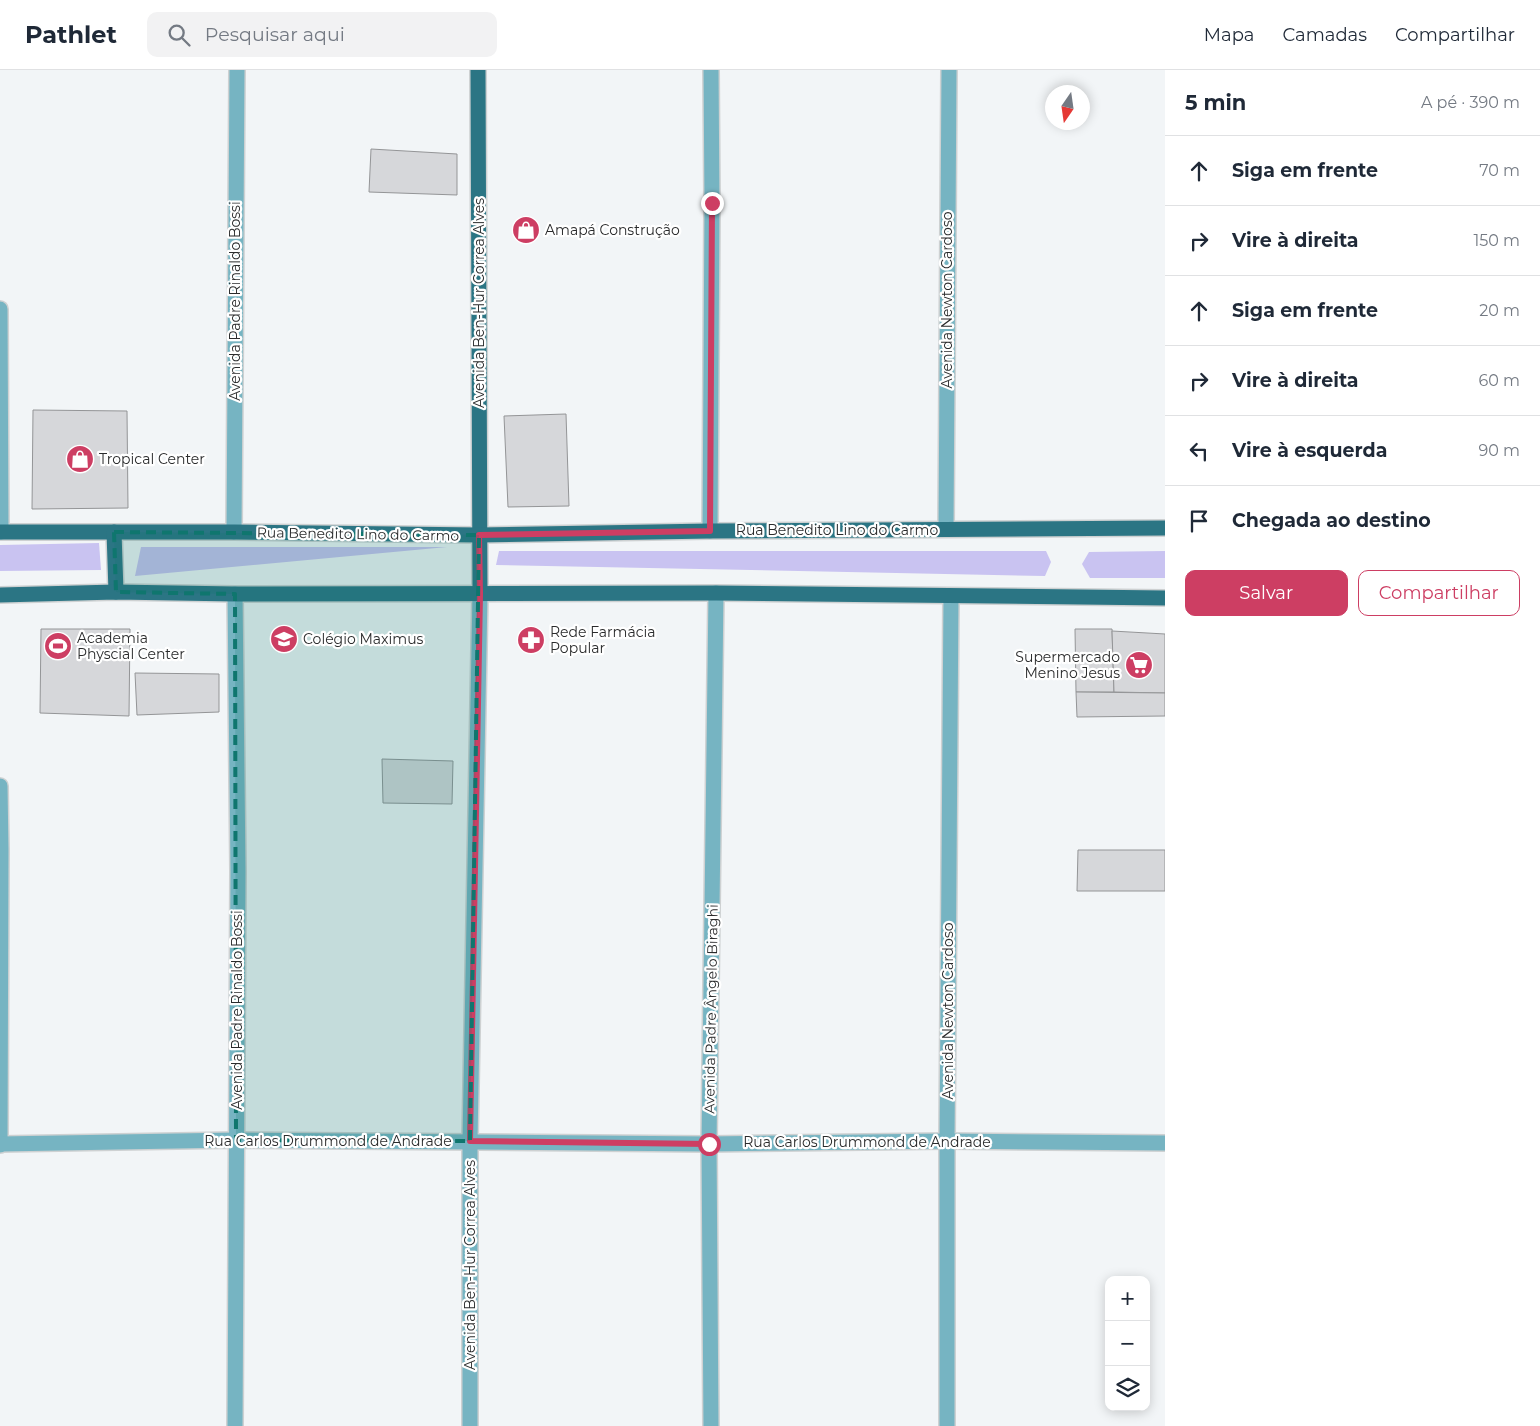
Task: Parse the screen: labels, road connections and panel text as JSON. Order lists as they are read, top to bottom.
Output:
{
  "streets": {
    "main road": ["Avenida Ben-Hur Correa Alves", "Rua Benedito Lino do Carmo"],
    "street": [
      "Avenida Newton Cardoso",
      "Avenida Padre Rinaldo Bossi",
      "Avenida Padre Ângelo Biraghi",
      "Rua Carlos Drummond de Andrade"
    ]
  },
  "crossings": [
    ["Avenida Newton Cardoso", "Rua Benedito Lino do Carmo"],
    ["Avenida Newton Cardoso", "Rua Carlos Drummond de Andrade"],
    ["Avenida Padre Rinaldo Bossi", "Rua Benedito Lino do Carmo"],
    ["Avenida Padre Rinaldo Bossi", "Rua Carlos Drummond de Andrade"],
    ["Avenida Ben-Hur Correa Alves", "Rua Benedito Lino do Carmo"],
    ["Avenida Ben-Hur Correa Alves", "Rua Carlos Drummond de Andrade"],
    ["Avenida Padre Ângelo Biraghi", "Rua Carlos Drummond de Andrade"]
  ],
  "places": {
    "shop": ["Amapá Construção", "Tropical Center"],
    "school or university": ["Colégio Maximus"],
    "pharmacy": ["Rede Farmácia Popular"],
    "sports": ["Academia Physcial Center"],
    "supermarket": ["Supermercado Menino Jesus"]
  },
  "north": "bottom",
  "page": {
    "header": "Pathlet",
    "search": "Pesquisar aqui",
    "nav": ["Mapa", "Camadas", "Compartilhar"],
    "heading": ["5 min", "A pé · 390 m"],
    "list": [
      ["Siga em frente", "70 m"],
      ["Vire à direita", "150 m"],
      ["Siga em frente", "20 m"],
      ["Vire à direita", "60 m"],
      ["Vire à esquerda", "90 m"],
      "Chegada ao destino"
    ],
    "buttons": ["Salvar", "Compartilhar"],
    "map_buttons": ["+", "−"]
  }
}
